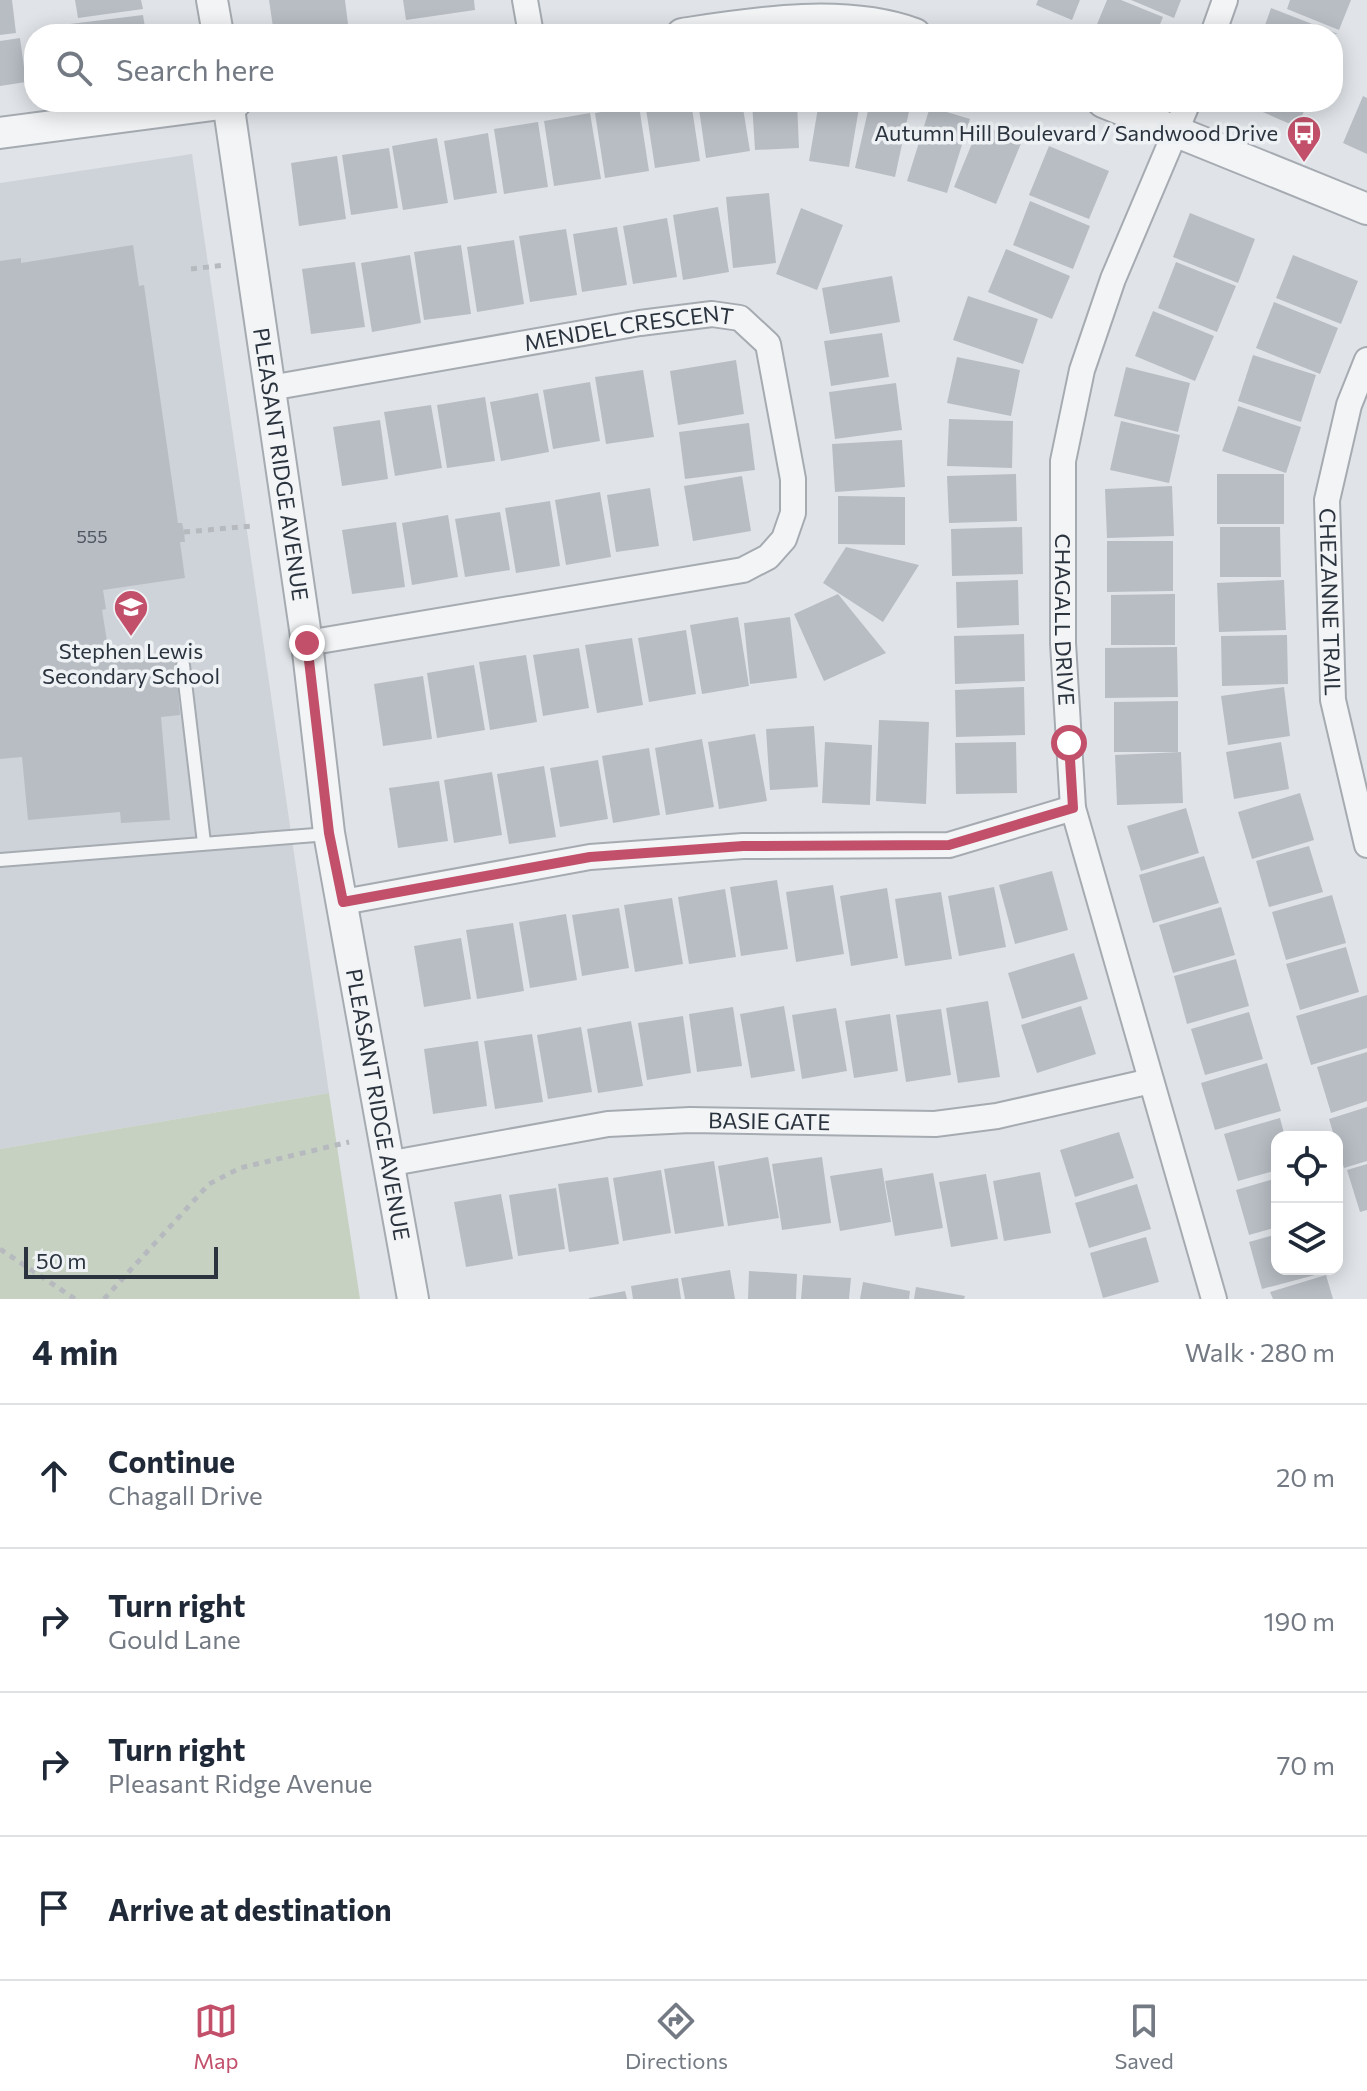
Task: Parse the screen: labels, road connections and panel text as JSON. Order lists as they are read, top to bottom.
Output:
{
  "streets": {
    "street": [
      "MENDEL CRESCENT",
      "PLEASANT RIDGE AVENUE",
      "CHEZANNE TRAIL",
      "CHAGALL DRIVE",
      "BASIE GATE"
    ]
  },
  "crossings": [
    ["MENDEL CRESCENT", "PLEASANT RIDGE AVENUE"],
    ["PLEASANT RIDGE AVENUE", "BASIE GATE"],
    ["CHAGALL DRIVE", "BASIE GATE"]
  ],
  "places": {
    "bus stop": ["Autumn Hill Boulevard / Sandwood Drive"],
    "school or university": ["Stephen Lewis Secondary School"]
  },
  "house_numbers": ["555"],
  "scale_bar": "50 m",
  "page": {
    "search": "Search here",
    "scale": "50 m",
    "heading": ["4 min", "Walk · 280 m"],
    "list": [
      ["Continue", "Chagall Drive", "20 m"],
      ["Turn right", "Gould Lane", "190 m"],
      ["Turn right", "Pleasant Ridge Avenue", "70 m"],
      "Arrive at destination"
    ],
    "nav": ["Map", "Directions", "Saved"]
  }
}
